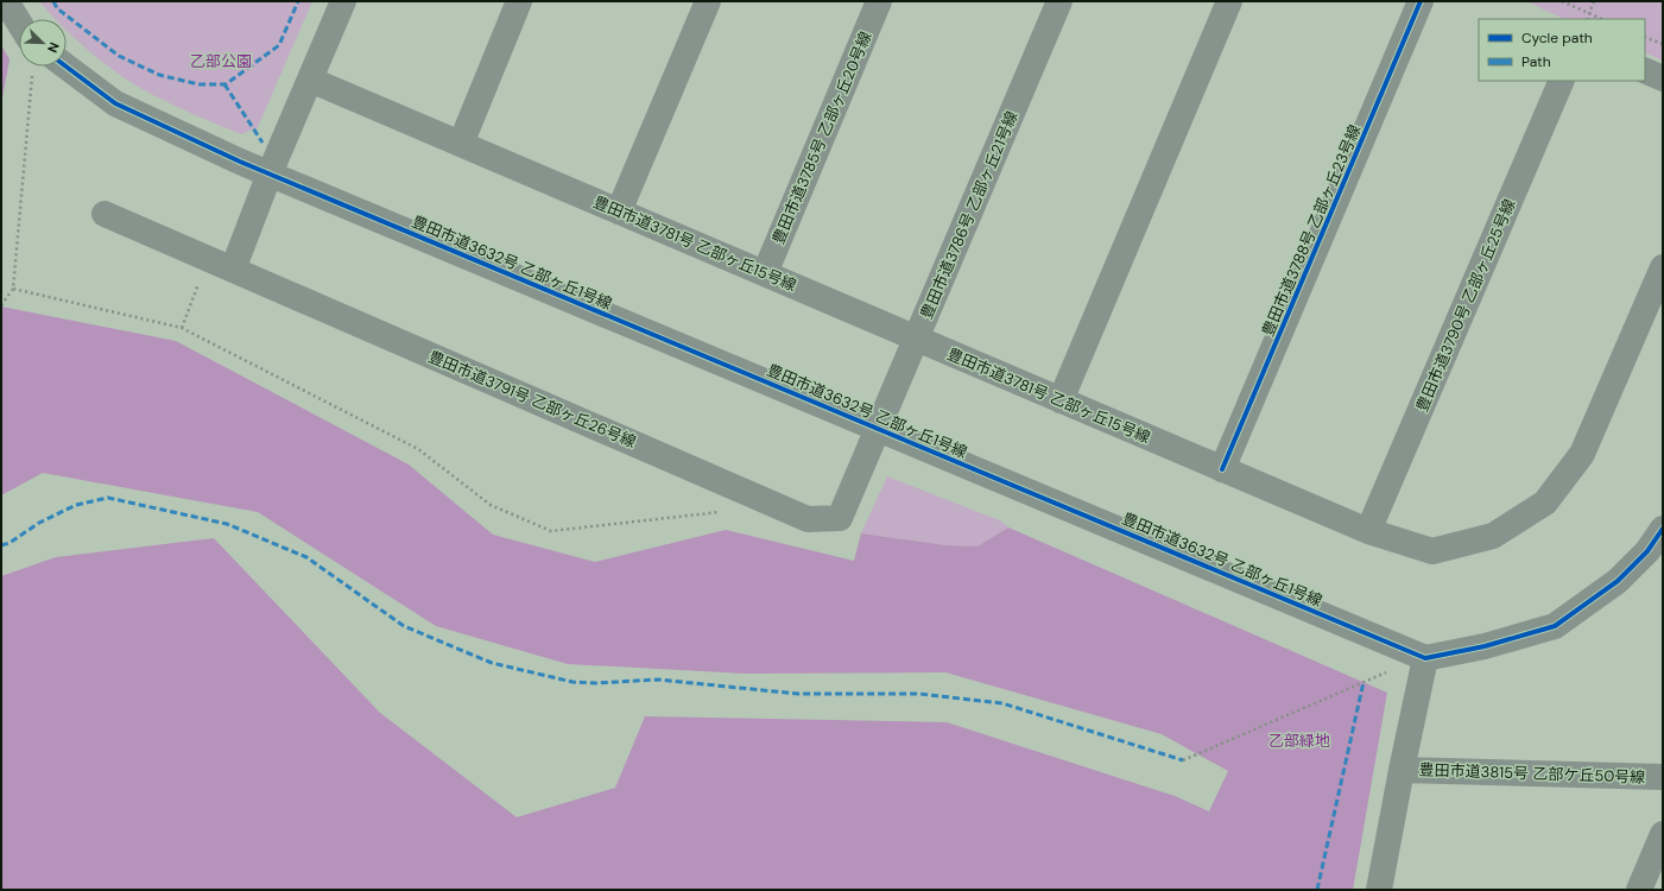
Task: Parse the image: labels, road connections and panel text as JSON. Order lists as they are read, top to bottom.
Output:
{
  "streets": {
    "street": [
      "豊田市道3785号 乙部ヶ丘20号線",
      "豊田市道3786号 乙部ヶ丘21号線",
      "豊田市道3788号 乙部ヶ丘23号線",
      "豊田市道3781号 乙部ヶ丘15号線",
      "豊田市道3632号 乙部ヶ丘1号線",
      "豊田市道3790号 乙部ヶ丘25号線",
      "豊田市道3791号 乙部ヶ丘26号線",
      "豊田市道3815号 乙部ケ丘50号線"
    ]
  },
  "crossings": [
    ["豊田市道3785号 乙部ヶ丘20号線", "豊田市道3781号 乙部ヶ丘15号線"],
    ["豊田市道3786号 乙部ヶ丘21号線", "豊田市道3781号 乙部ヶ丘15号線"],
    ["豊田市道3786号 乙部ヶ丘21号線", "豊田市道3632号 乙部ヶ丘1号線"],
    ["豊田市道3786号 乙部ヶ丘21号線", "豊田市道3791号 乙部ヶ丘26号線"],
    ["豊田市道3788号 乙部ヶ丘23号線", "豊田市道3781号 乙部ヶ丘15号線"],
    ["豊田市道3781号 乙部ヶ丘15号線", "豊田市道3790号 乙部ヶ丘25号線"],
    ["豊田市道3632号 乙部ヶ丘1号線", "豊田市道3791号 乙部ヶ丘26号線"]
  ],
  "parks": ["乙部公園", "乙部緑地"],
  "legend": ["Cycle path", "Path"],
  "north": "bottom right"
}
